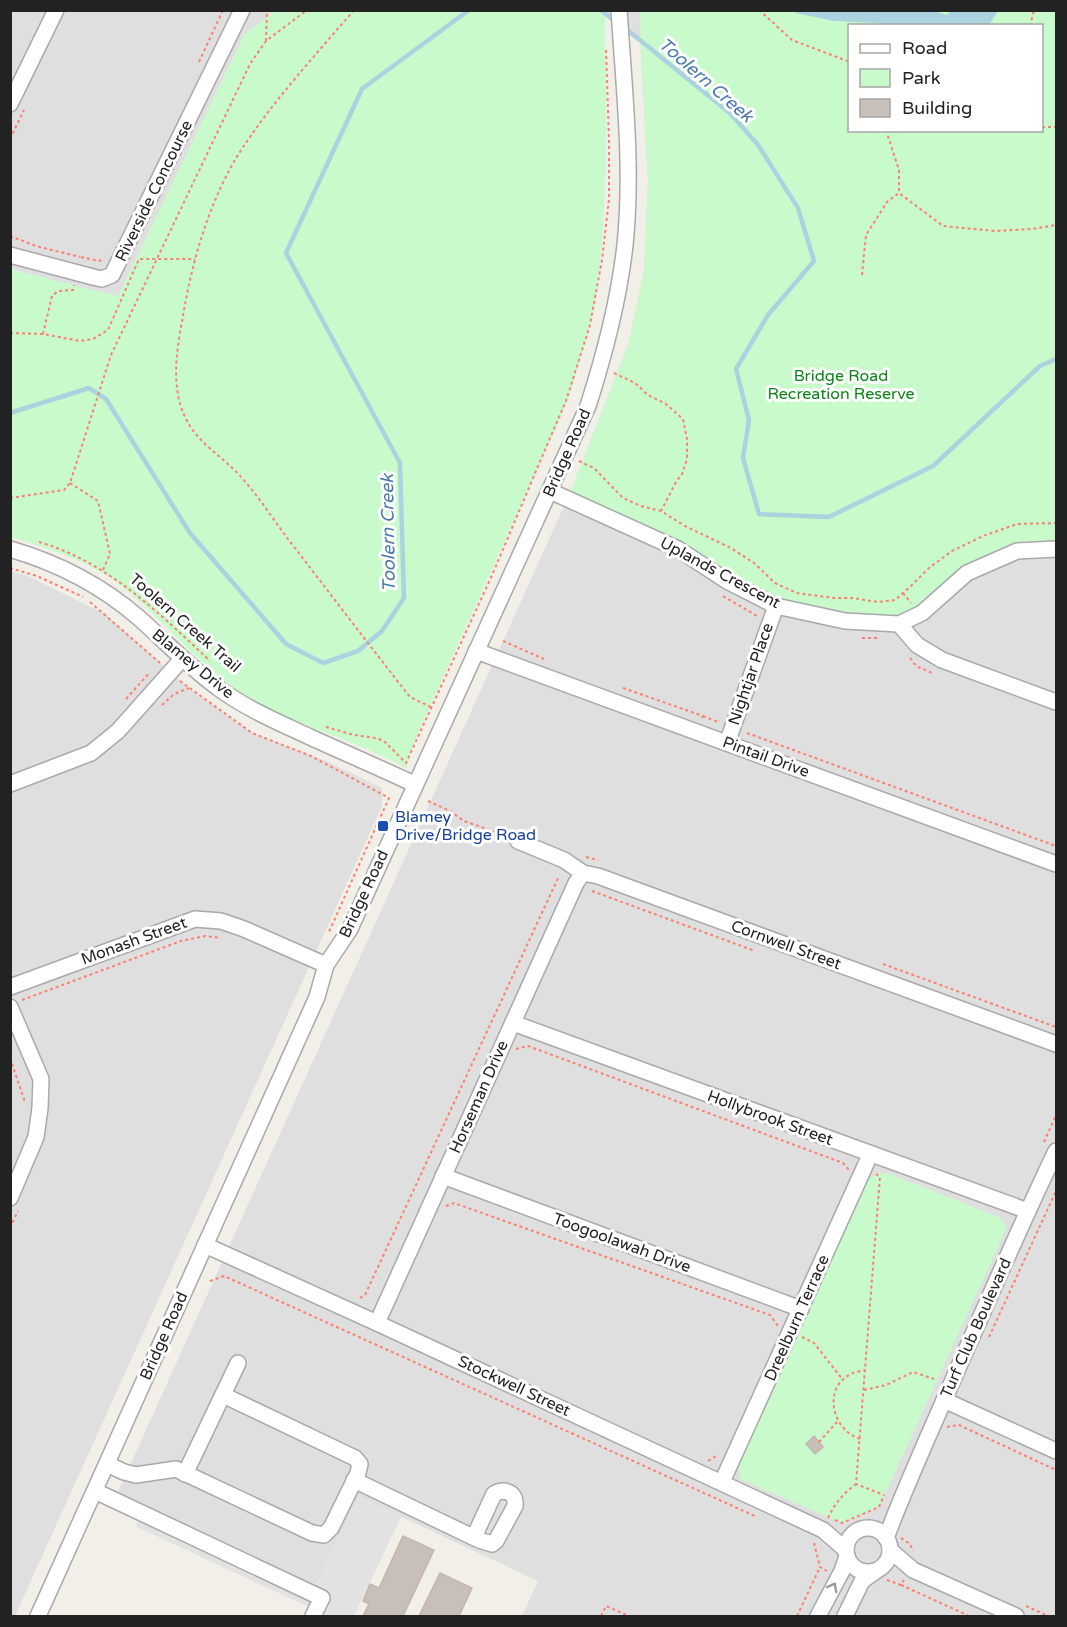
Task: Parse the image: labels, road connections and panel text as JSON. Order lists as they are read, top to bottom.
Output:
{
  "streets": {
    "street": [
      "Riverside Concourse",
      "Bridge Road",
      "Uplands Crescent",
      "Blamey Drive",
      "Nightjar Place",
      "Pintail Drive",
      "Monash Street",
      "Cornwell Street",
      "Horseman Drive",
      "Hollybrook Street",
      "Toogoolawah Drive",
      "Dreelburn Terrace",
      "Turf Club Boulevard",
      "Stockwell Street"
    ],
    "path": ["Toolern Creek Trail"]
  },
  "crossings": [
    ["Bridge Road", "Uplands Crescent"],
    ["Bridge Road", "Blamey Drive"],
    ["Bridge Road", "Pintail Drive"],
    ["Bridge Road", "Monash Street"],
    ["Bridge Road", "Stockwell Street"],
    ["Uplands Crescent", "Nightjar Place"],
    ["Nightjar Place", "Pintail Drive"],
    ["Cornwell Street", "Horseman Drive"],
    ["Horseman Drive", "Hollybrook Street"],
    ["Horseman Drive", "Toogoolawah Drive"],
    ["Horseman Drive", "Stockwell Street"],
    ["Hollybrook Street", "Dreelburn Terrace"],
    ["Hollybrook Street", "Turf Club Boulevard"],
    ["Toogoolawah Drive", "Dreelburn Terrace"],
    ["Dreelburn Terrace", "Stockwell Street"],
    ["Turf Club Boulevard", "Stockwell Street"]
  ],
  "water": ["Toolern Creek"],
  "parks": ["Bridge Road Recreation Reserve"],
  "places": {
    "transit": ["Blamey Drive/Bridge Road"]
  },
  "legend": ["Road", "Park", "Building"]
}
